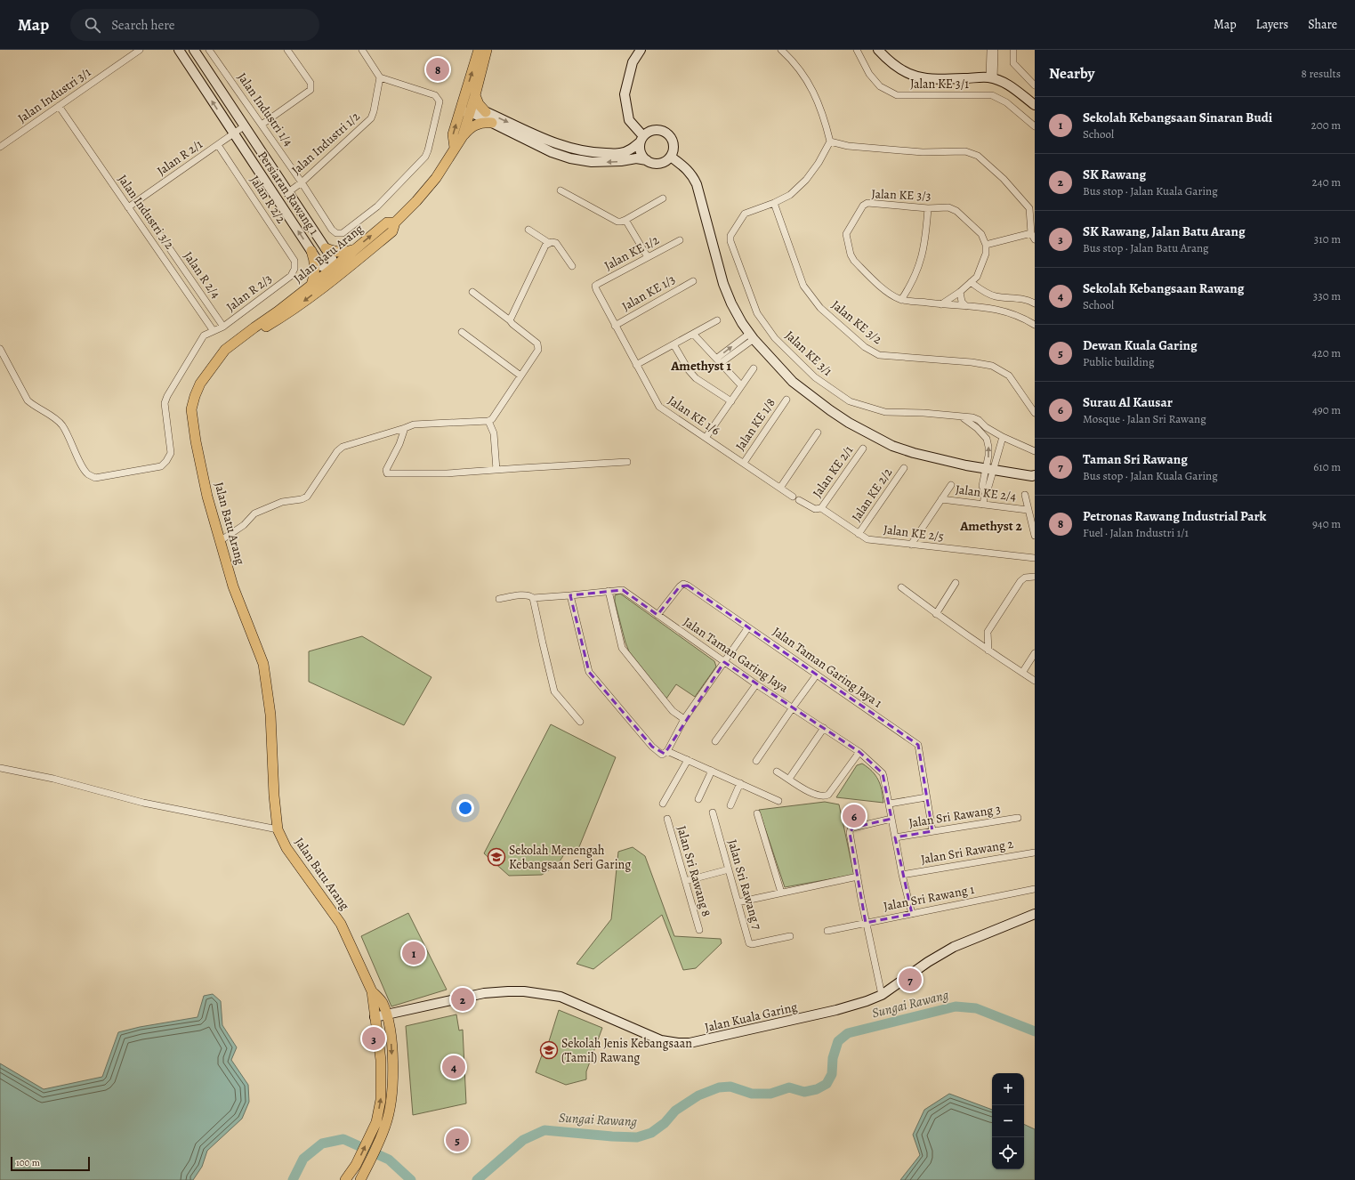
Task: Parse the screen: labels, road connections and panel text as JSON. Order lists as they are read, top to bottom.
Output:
{
  "streets": {
    "main road": ["Jalan Batu Arang"],
    "street": [
      "Jalan KE 3/1",
      "Jalan Industri 3/1",
      "Jalan Industri 1/4",
      "Jalan Industri 1/2",
      "Jalan R 2/1",
      "Persiaran Rawang 1",
      "Jalan KE 3/3",
      "Jalan R 2/2",
      "Jalan Industri 3/2",
      "Jalan KE 1/2",
      "Jalan R 2/4",
      "Jalan R 2/3",
      "Jalan KE 1/3",
      "Jalan KE 3/2",
      "Jalan KE 1/6",
      "Jalan KE 1/8",
      "Jalan KE 2/1",
      "Jalan KE 2/4",
      "Jalan KE 2/2",
      "Jalan KE 2/5",
      "Jalan Taman Garing Jaya",
      "Jalan Taman Garing Jaya 1",
      "Jalan Sri Rawang 3",
      "Jalan Sri Rawang 2",
      "Jalan Sri Rawang 8",
      "Jalan Sri Rawang 7",
      "Jalan Sri Rawang 1",
      "Jalan Kuala Garing"
    ]
  },
  "crossings": [
    ["Jalan KE 3/1", "Jalan KE 3/2"],
    ["Jalan Industri 3/1", "Jalan Industri 3/2"],
    ["Jalan Industri 1/4", "Jalan Industri 1/2"],
    ["Jalan Industri 1/2", "Persiaran Rawang 1"],
    ["Jalan R 2/1", "Persiaran Rawang 1"],
    ["Jalan R 2/1", "Jalan R 2/2"],
    ["Jalan R 2/1", "Jalan Industri 3/2"],
    ["Jalan R 2/1", "Jalan R 2/4"],
    ["Persiaran Rawang 1", "Jalan Batu Arang"],
    ["Jalan R 2/2", "Jalan R 2/3"],
    ["Jalan Industri 3/2", "Jalan R 2/3"],
    ["Jalan KE 1/2", "Jalan KE 1/6"],
    ["Jalan Batu Arang", "Jalan Kuala Garing"],
    ["Jalan R 2/4", "Jalan R 2/3"],
    ["Jalan KE 1/3", "Jalan KE 1/6"],
    ["Jalan KE 1/6", "Jalan KE 1/8"],
    ["Jalan KE 2/1", "Jalan KE 2/5"],
    ["Jalan KE 2/2", "Jalan KE 2/5"],
    ["Jalan Taman Garing Jaya", "Jalan Taman Garing Jaya 1"],
    ["Jalan Taman Garing Jaya", "Jalan Sri Rawang 3"],
    ["Jalan Taman Garing Jaya", "Jalan Sri Rawang 2"],
    ["Jalan Taman Garing Jaya", "Jalan Sri Rawang 1"],
    ["Jalan Taman Garing Jaya 1", "Jalan Sri Rawang 3"]
  ],
  "districts": ["Amethyst 1", "Amethyst 2"],
  "water": ["Sungai Rawang"],
  "places": {
    "school or university": ["Sekolah Menengah Kebangsaan Seri Garing", "Sekolah Jenis Kebangsaan (Tamil) Rawang"]
  },
  "scale_bar": "100 m",
  "page": {
    "header": "Map",
    "search": "Search here",
    "nav": ["Map", "Layers", "Share"],
    "heading": ["Nearby", "8 results"],
    "pins": [
      "8",
      "6",
      "1",
      "7",
      "2",
      "3",
      "4",
      "5"
    ],
    "list": [
      {
        "mark": "1",
        "name": "Sekolah Kebangsaan Sinaran Budi",
        "note": "School",
        "value": "200 m"
      },
      {
        "mark": "2",
        "name": "SK Rawang",
        "note": "Bus stop · Jalan Kuala Garing",
        "value": "240 m"
      },
      {
        "mark": "3",
        "name": "SK Rawang, Jalan Batu Arang",
        "note": "Bus stop · Jalan Batu Arang",
        "value": "310 m"
      },
      {
        "mark": "4",
        "name": "Sekolah Kebangsaan Rawang",
        "note": "School",
        "value": "330 m"
      },
      {
        "mark": "5",
        "name": "Dewan Kuala Garing",
        "note": "Public building",
        "value": "420 m"
      },
      {
        "mark": "6",
        "name": "Surau Al Kausar",
        "note": "Mosque · Jalan Sri Rawang",
        "value": "490 m"
      },
      {
        "mark": "7",
        "name": "Taman Sri Rawang",
        "note": "Bus stop · Jalan Kuala Garing",
        "value": "610 m"
      },
      {
        "mark": "8",
        "name": "Petronas Rawang Industrial Park",
        "note": "Fuel · Jalan Industri 1/1",
        "value": "940 m"
      }
    ],
    "map_buttons": ["+", "−"],
    "scale": "100 m"
  }
}
